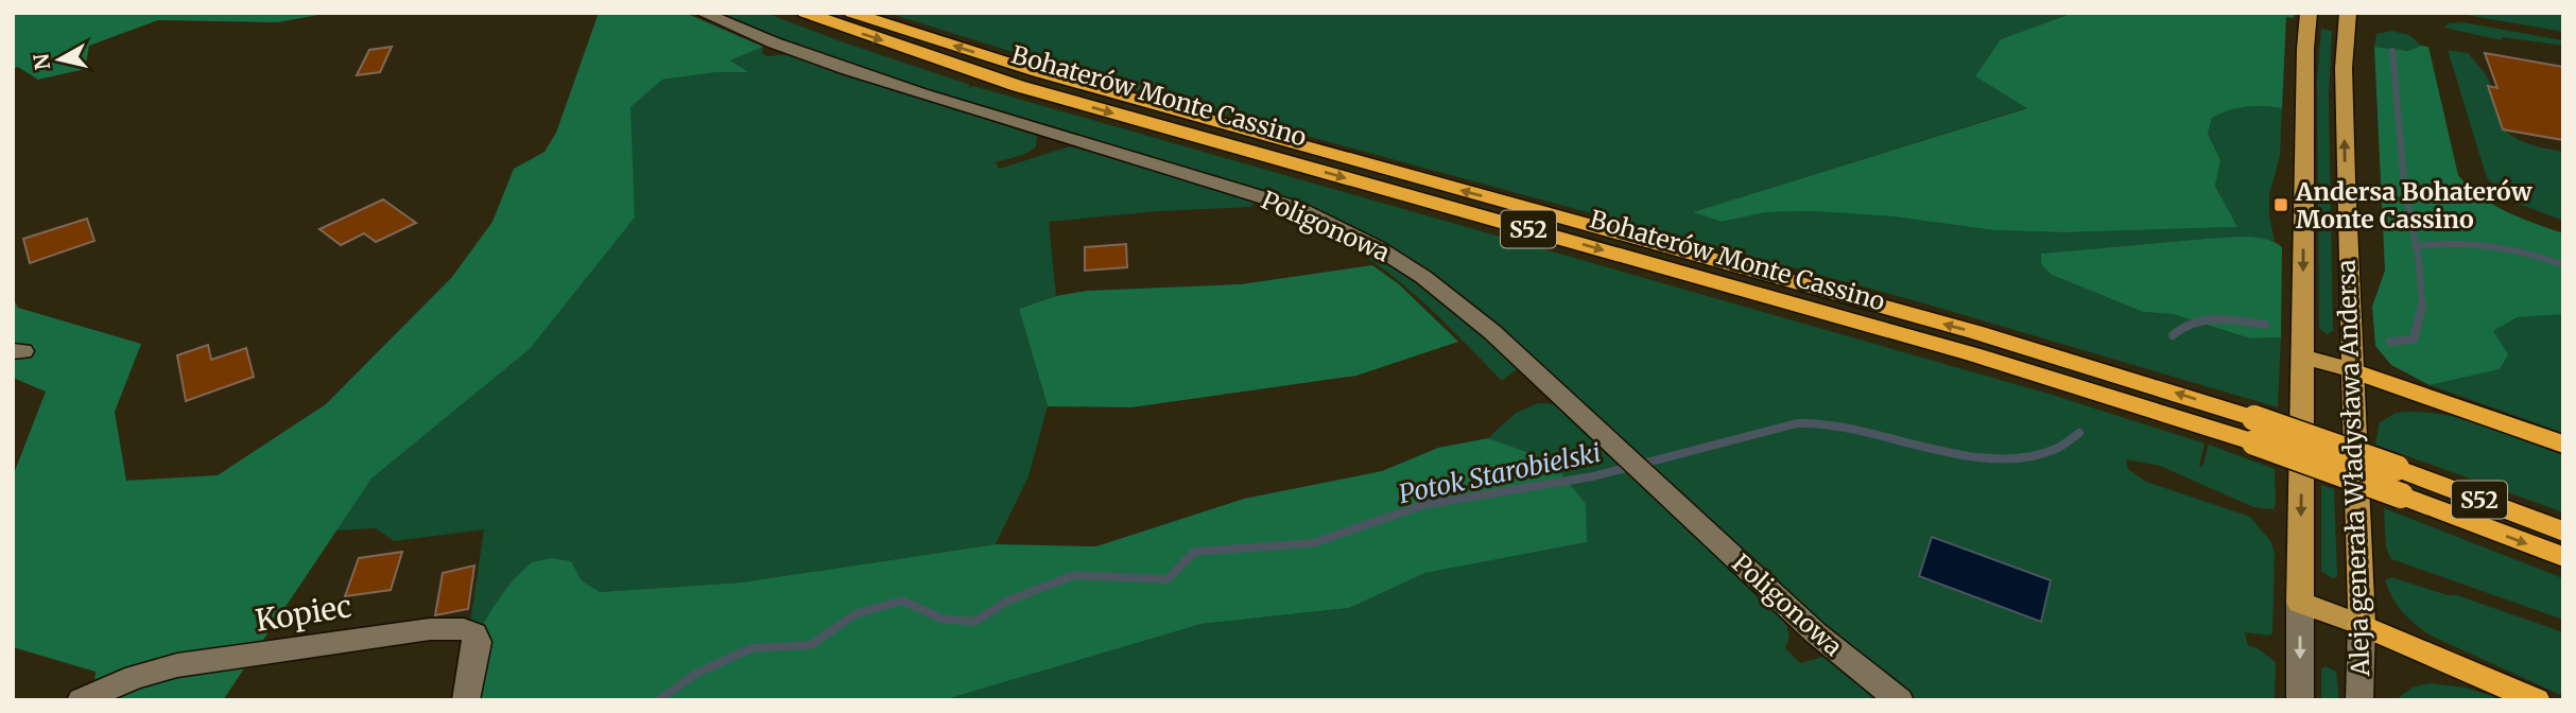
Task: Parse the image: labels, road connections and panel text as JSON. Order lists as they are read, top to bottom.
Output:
{
  "streets": {
    "highway": ["Bohaterów Monte Cassino", "S52"],
    "main road": ["Aleja generała Władysława Andersa"],
    "street": ["Poligonowa", "Kopiec"]
  },
  "water": ["Potok Starobielski"],
  "places": {
    "transit": ["Andersa Bohaterów Monte Cassino"]
  },
  "north": "left"
}
